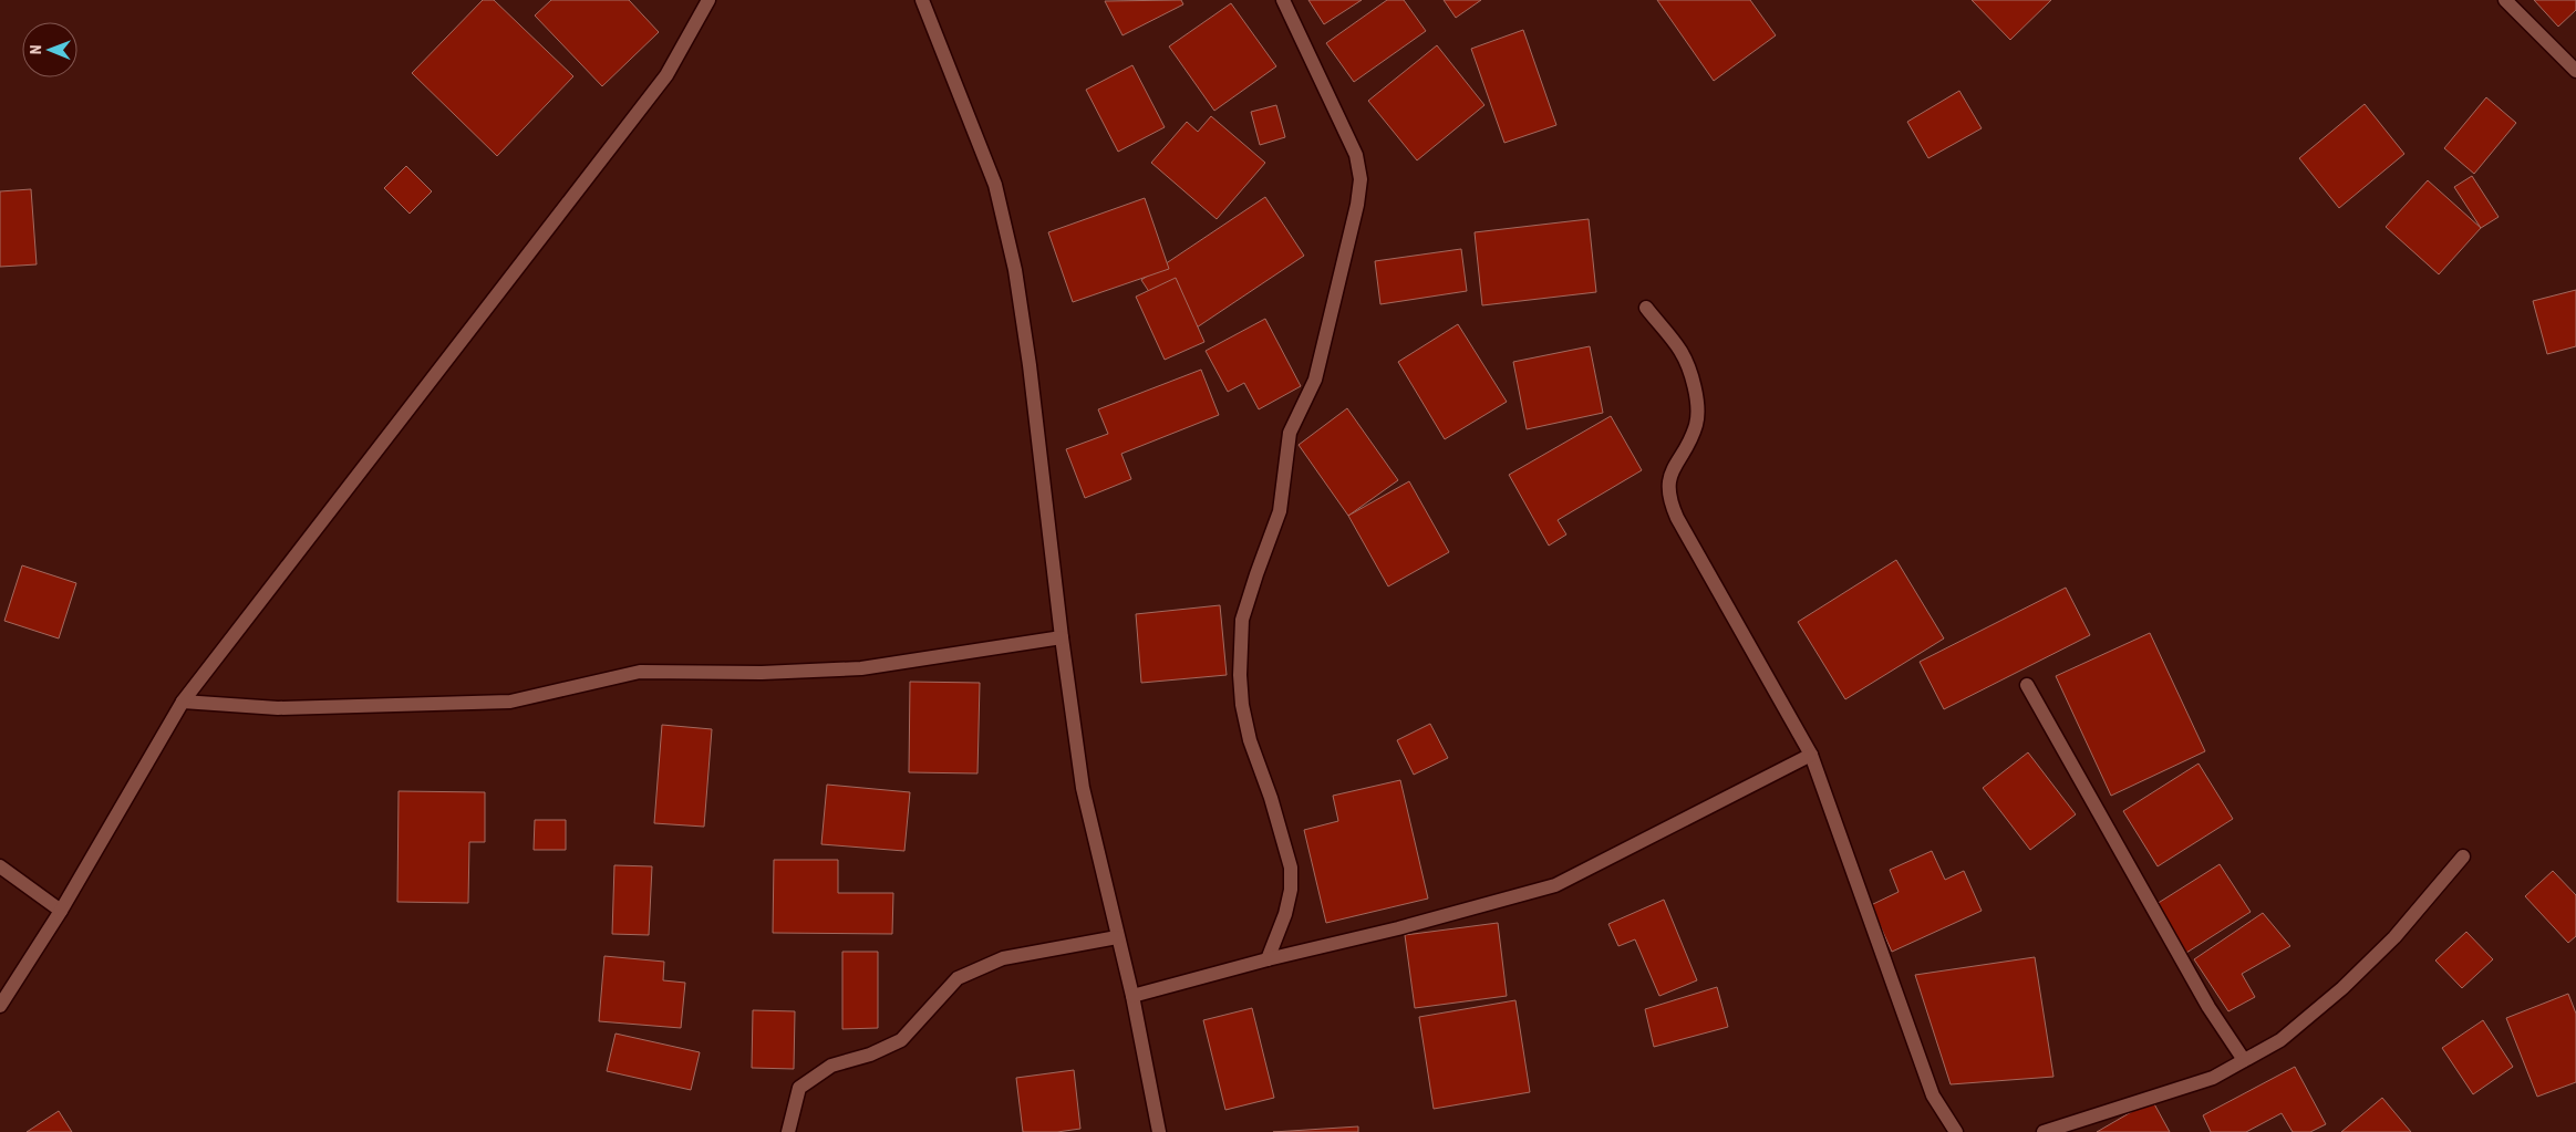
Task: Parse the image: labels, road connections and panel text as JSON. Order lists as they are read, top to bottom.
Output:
{
  "north": "left"
}
